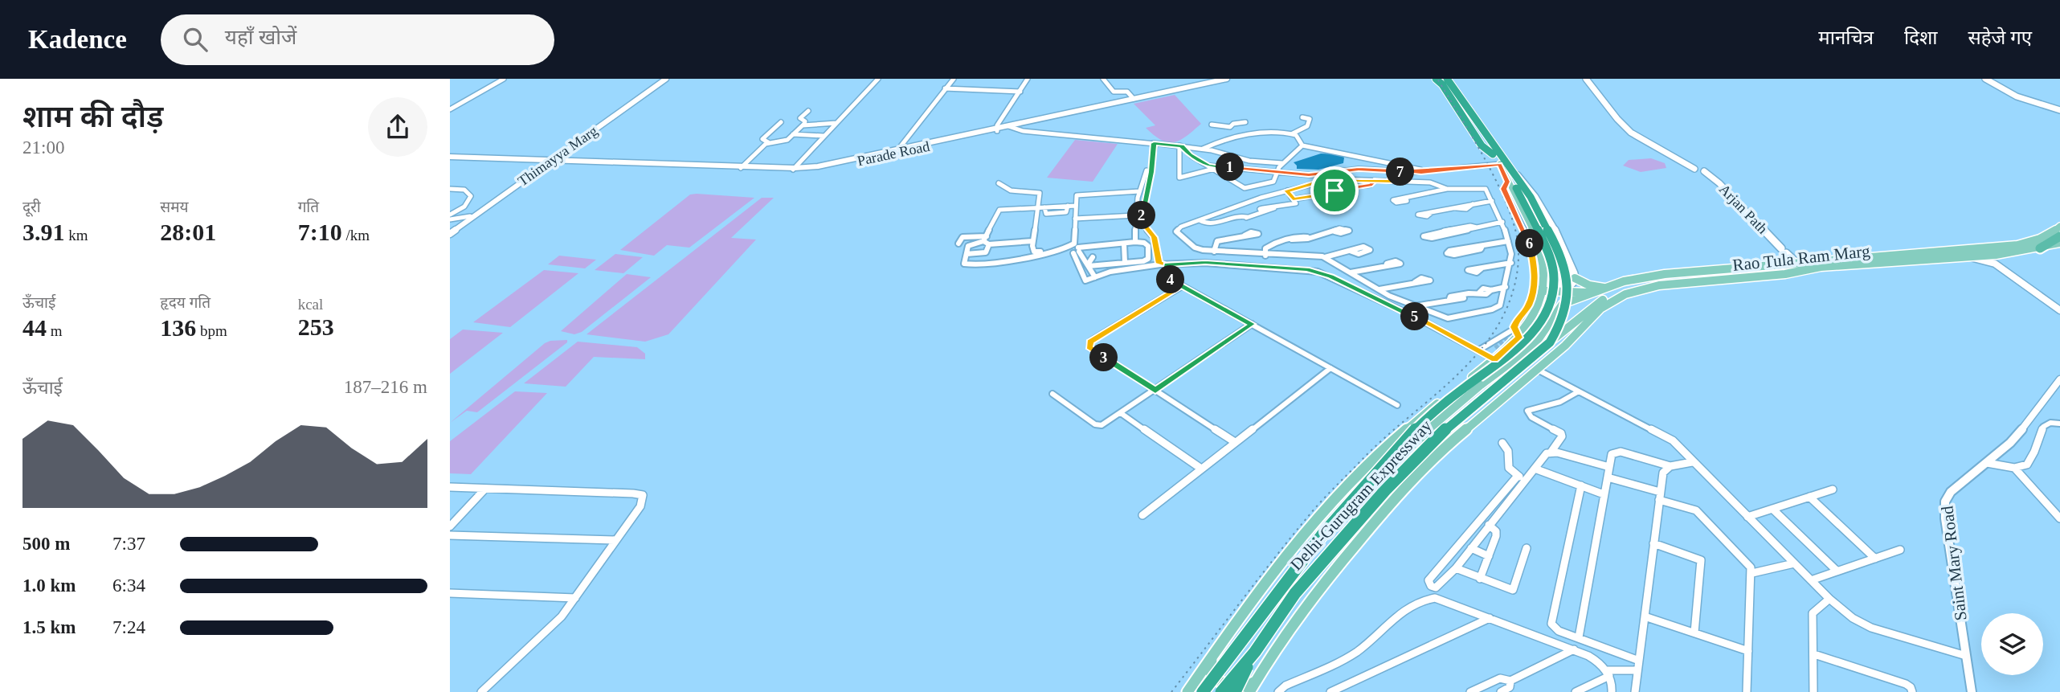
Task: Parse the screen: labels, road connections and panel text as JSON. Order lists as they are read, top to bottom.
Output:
{
  "streets": {
    "highway": ["Delhi-Gurugram Expressway"],
    "main road": ["Arjan Path", "Rao Tula Ram Marg"],
    "street": ["Parade Road", "Thimayya Marg", "Saint Mary Road"]
  },
  "crossings": [
    ["Parade Road", "Thimayya Marg"],
    ["Arjan Path", "Rao Tula Ram Marg"],
    ["Rao Tula Ram Marg", "Delhi-Gurugram Expressway"]
  ],
  "page": {
    "header": "Kadence",
    "search": "यहाँ खोजें",
    "nav": ["मानचित्र", "दिशा", "सहेजे गए"],
    "heading": ["शाम की दौड़", "21:00"],
    "pins": [
      "1",
      "7",
      "2",
      "6",
      "4",
      "5",
      "3"
    ],
    "stats": [
      ["दूरी", "3.91 km"],
      ["समय", "28:01"],
      ["गति", "7:10 /km"],
      ["ऊँचाई", "44 m"],
      ["हृदय गति", "136 bpm"],
      ["kcal", "253"]
    ],
    "chart": ["ऊँचाई", "187–216 m"],
    "list": [
      {
        "name": "500 m",
        "note": "7:37"
      },
      {
        "name": "1.0 km",
        "note": "6:34"
      },
      {
        "name": "1.5 km",
        "note": "7:24"
      }
    ]
  }
}
